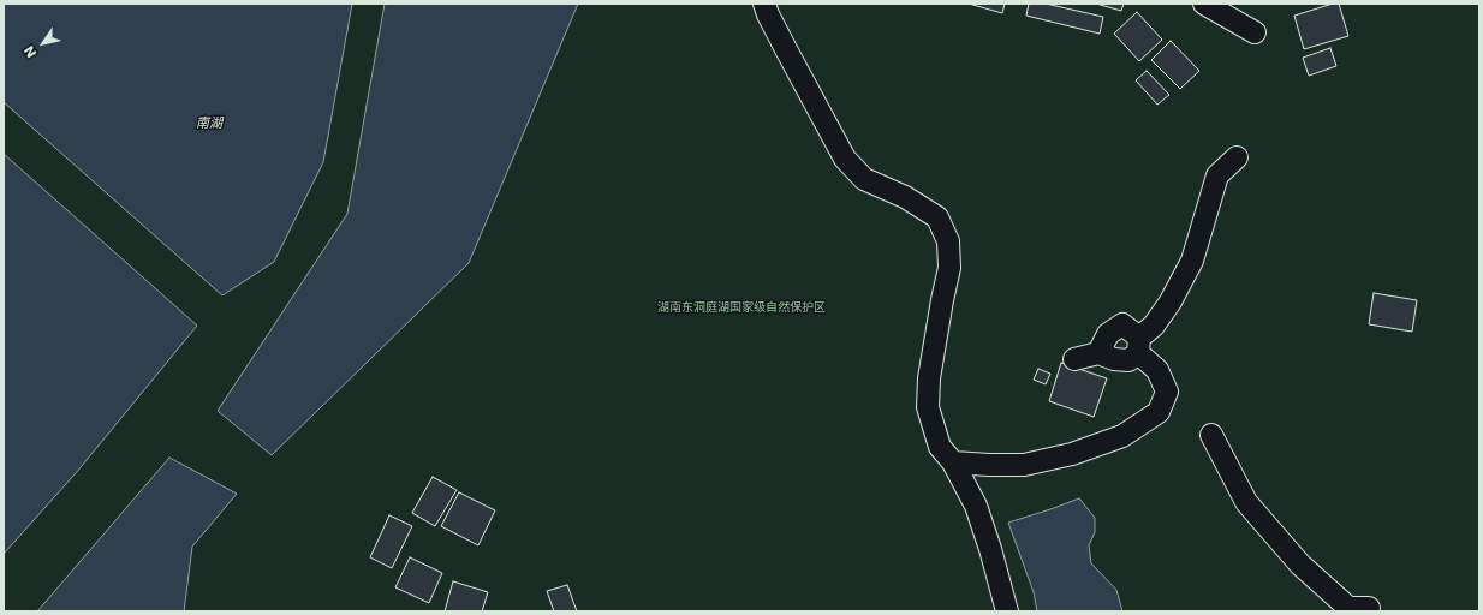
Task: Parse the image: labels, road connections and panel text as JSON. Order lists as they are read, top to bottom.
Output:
{
  "water": ["南湖"],
  "parks": ["湖南东洞庭湖国家级自然保护区"],
  "north": "bottom left"
}
